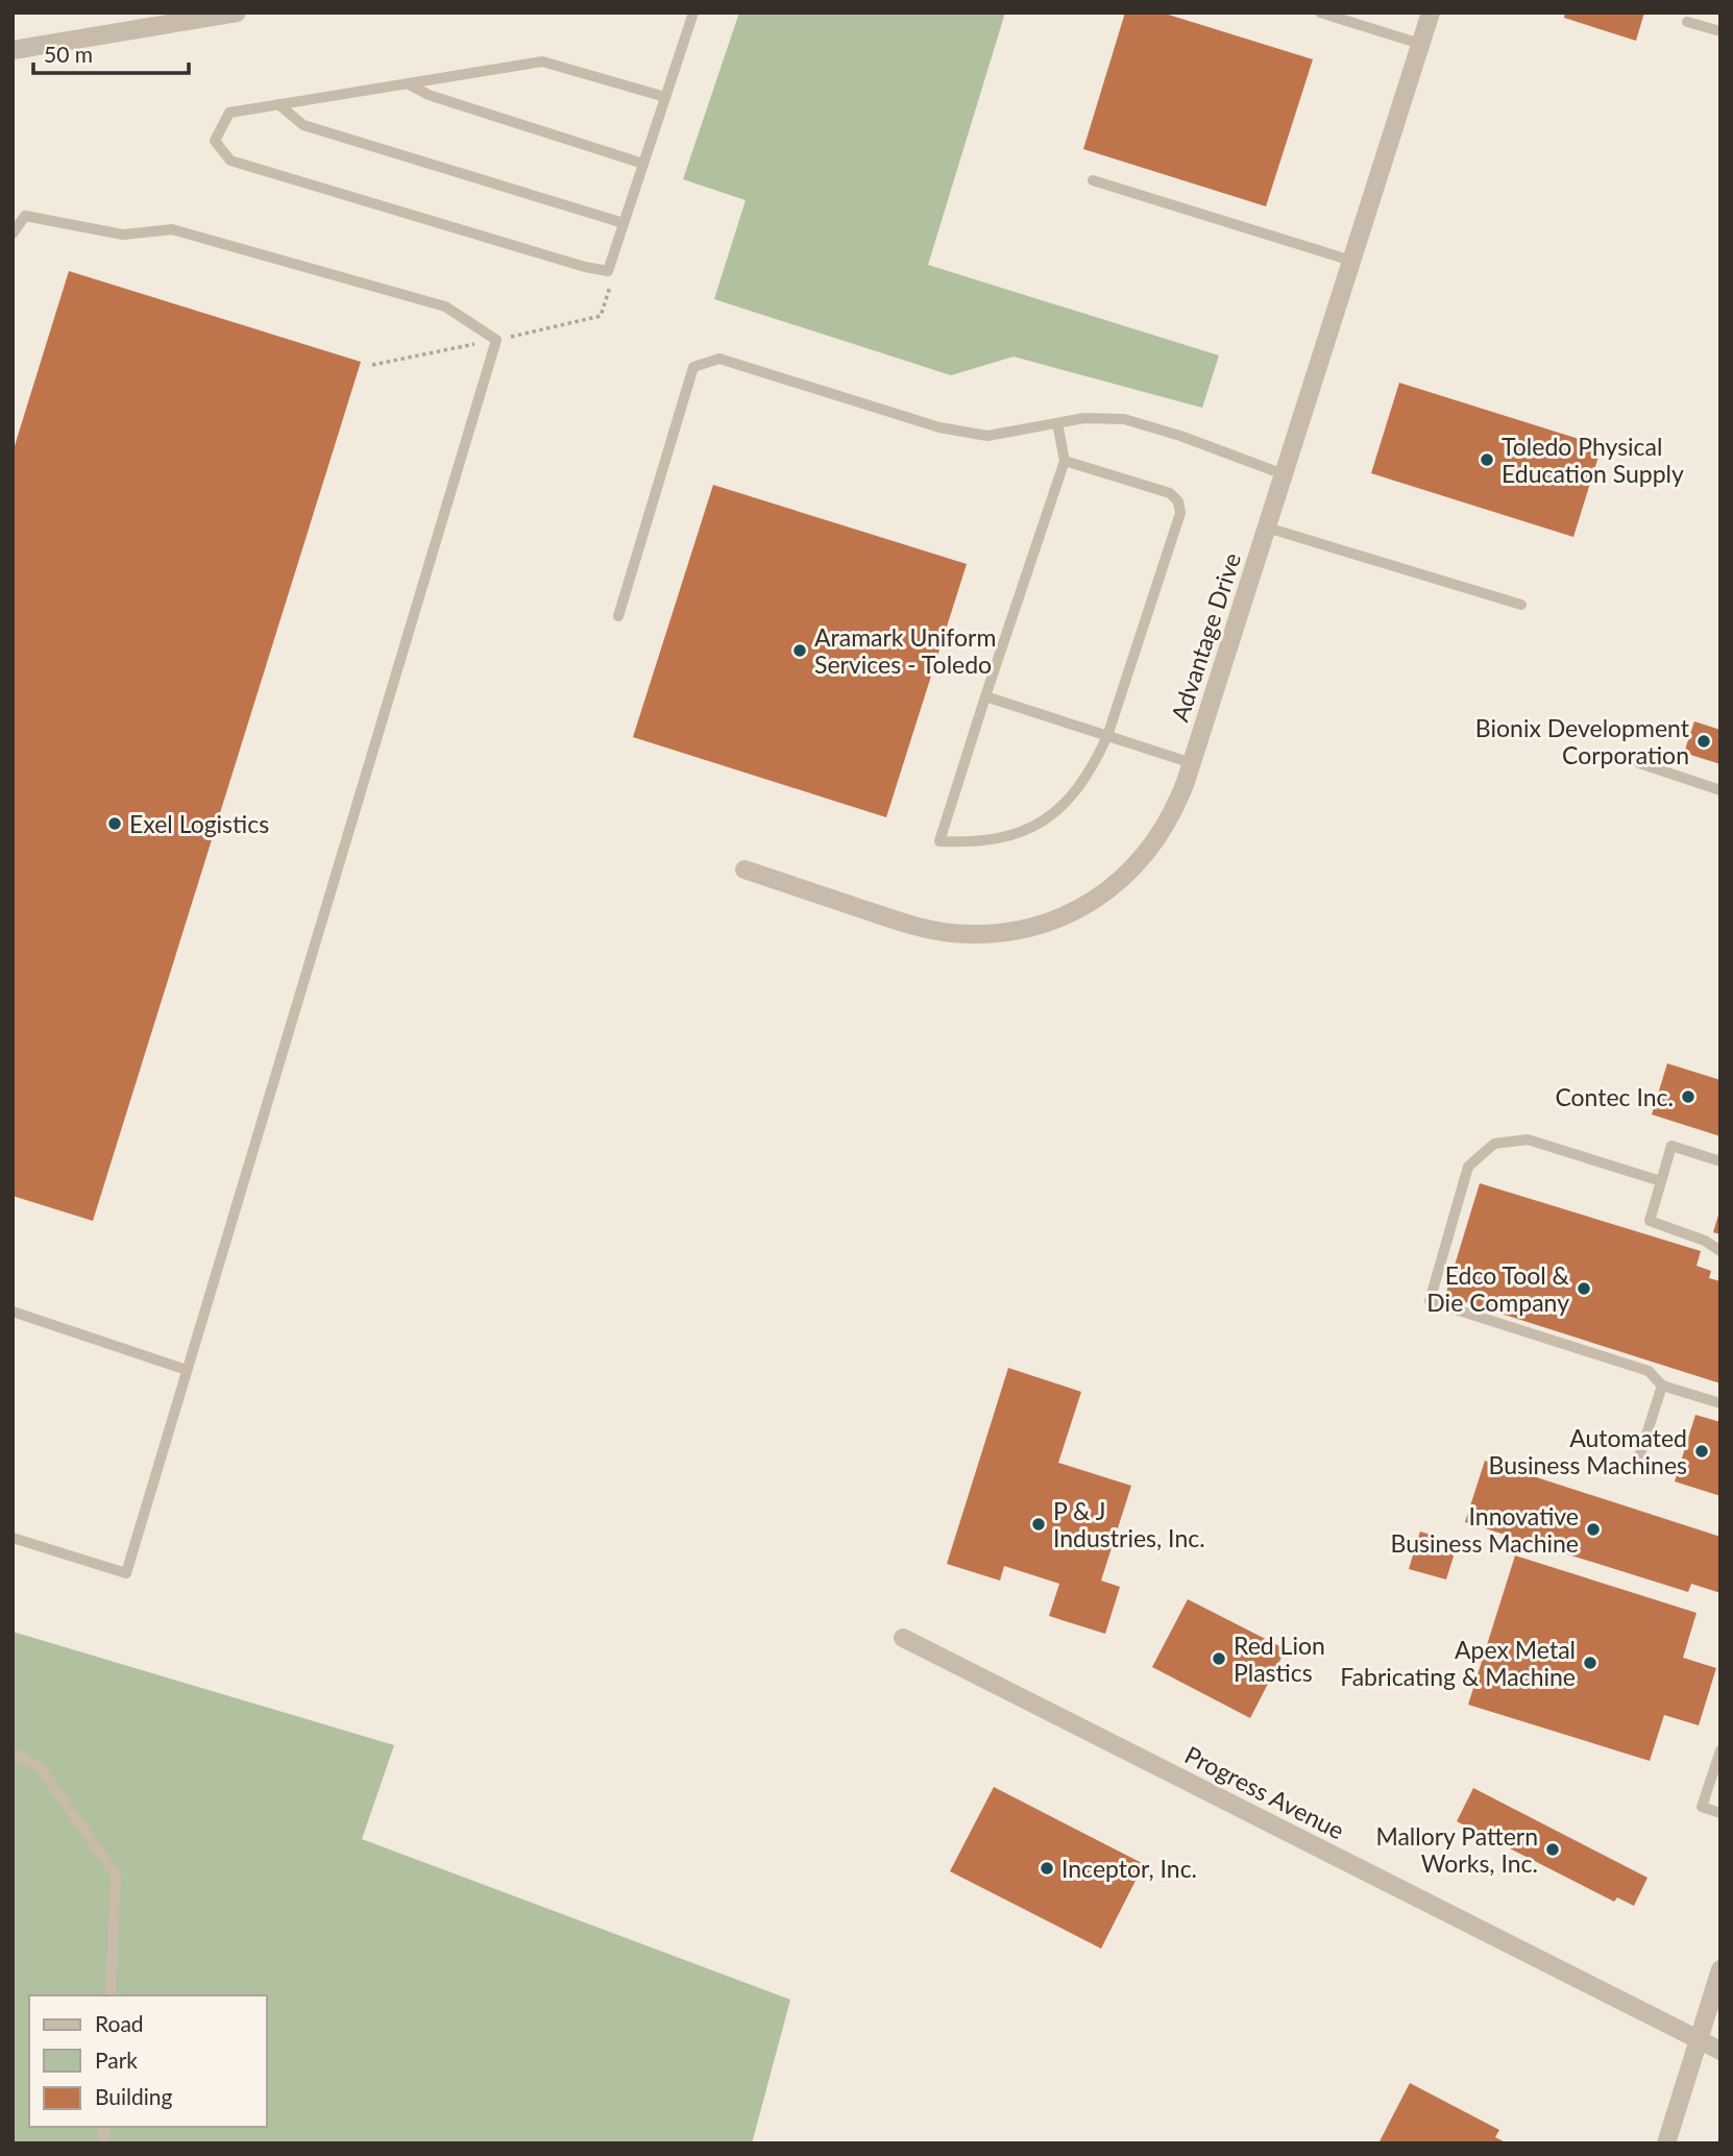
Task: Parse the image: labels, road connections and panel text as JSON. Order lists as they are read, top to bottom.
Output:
{
  "streets": {
    "street": ["Advantage Drive", "Progress Avenue"]
  },
  "places": [
    "Toledo Physical Education Supply",
    "Aramark Uniform Services - Toledo",
    "Bionix Development Corporation",
    "Exel Logistics",
    "Contec Inc.",
    "Edco Tool & Die Company",
    "Automated Business Machines",
    "P & J Industries, Inc.",
    "Innovative Business Machine",
    "Red Lion Plastics",
    "Apex Metal Fabricating & Machine",
    "Mallory Pattern Works, Inc.",
    "Inceptor, Inc."
  ],
  "legend": ["Road", "Park", "Building"],
  "scale_bar": "50 m"
}
